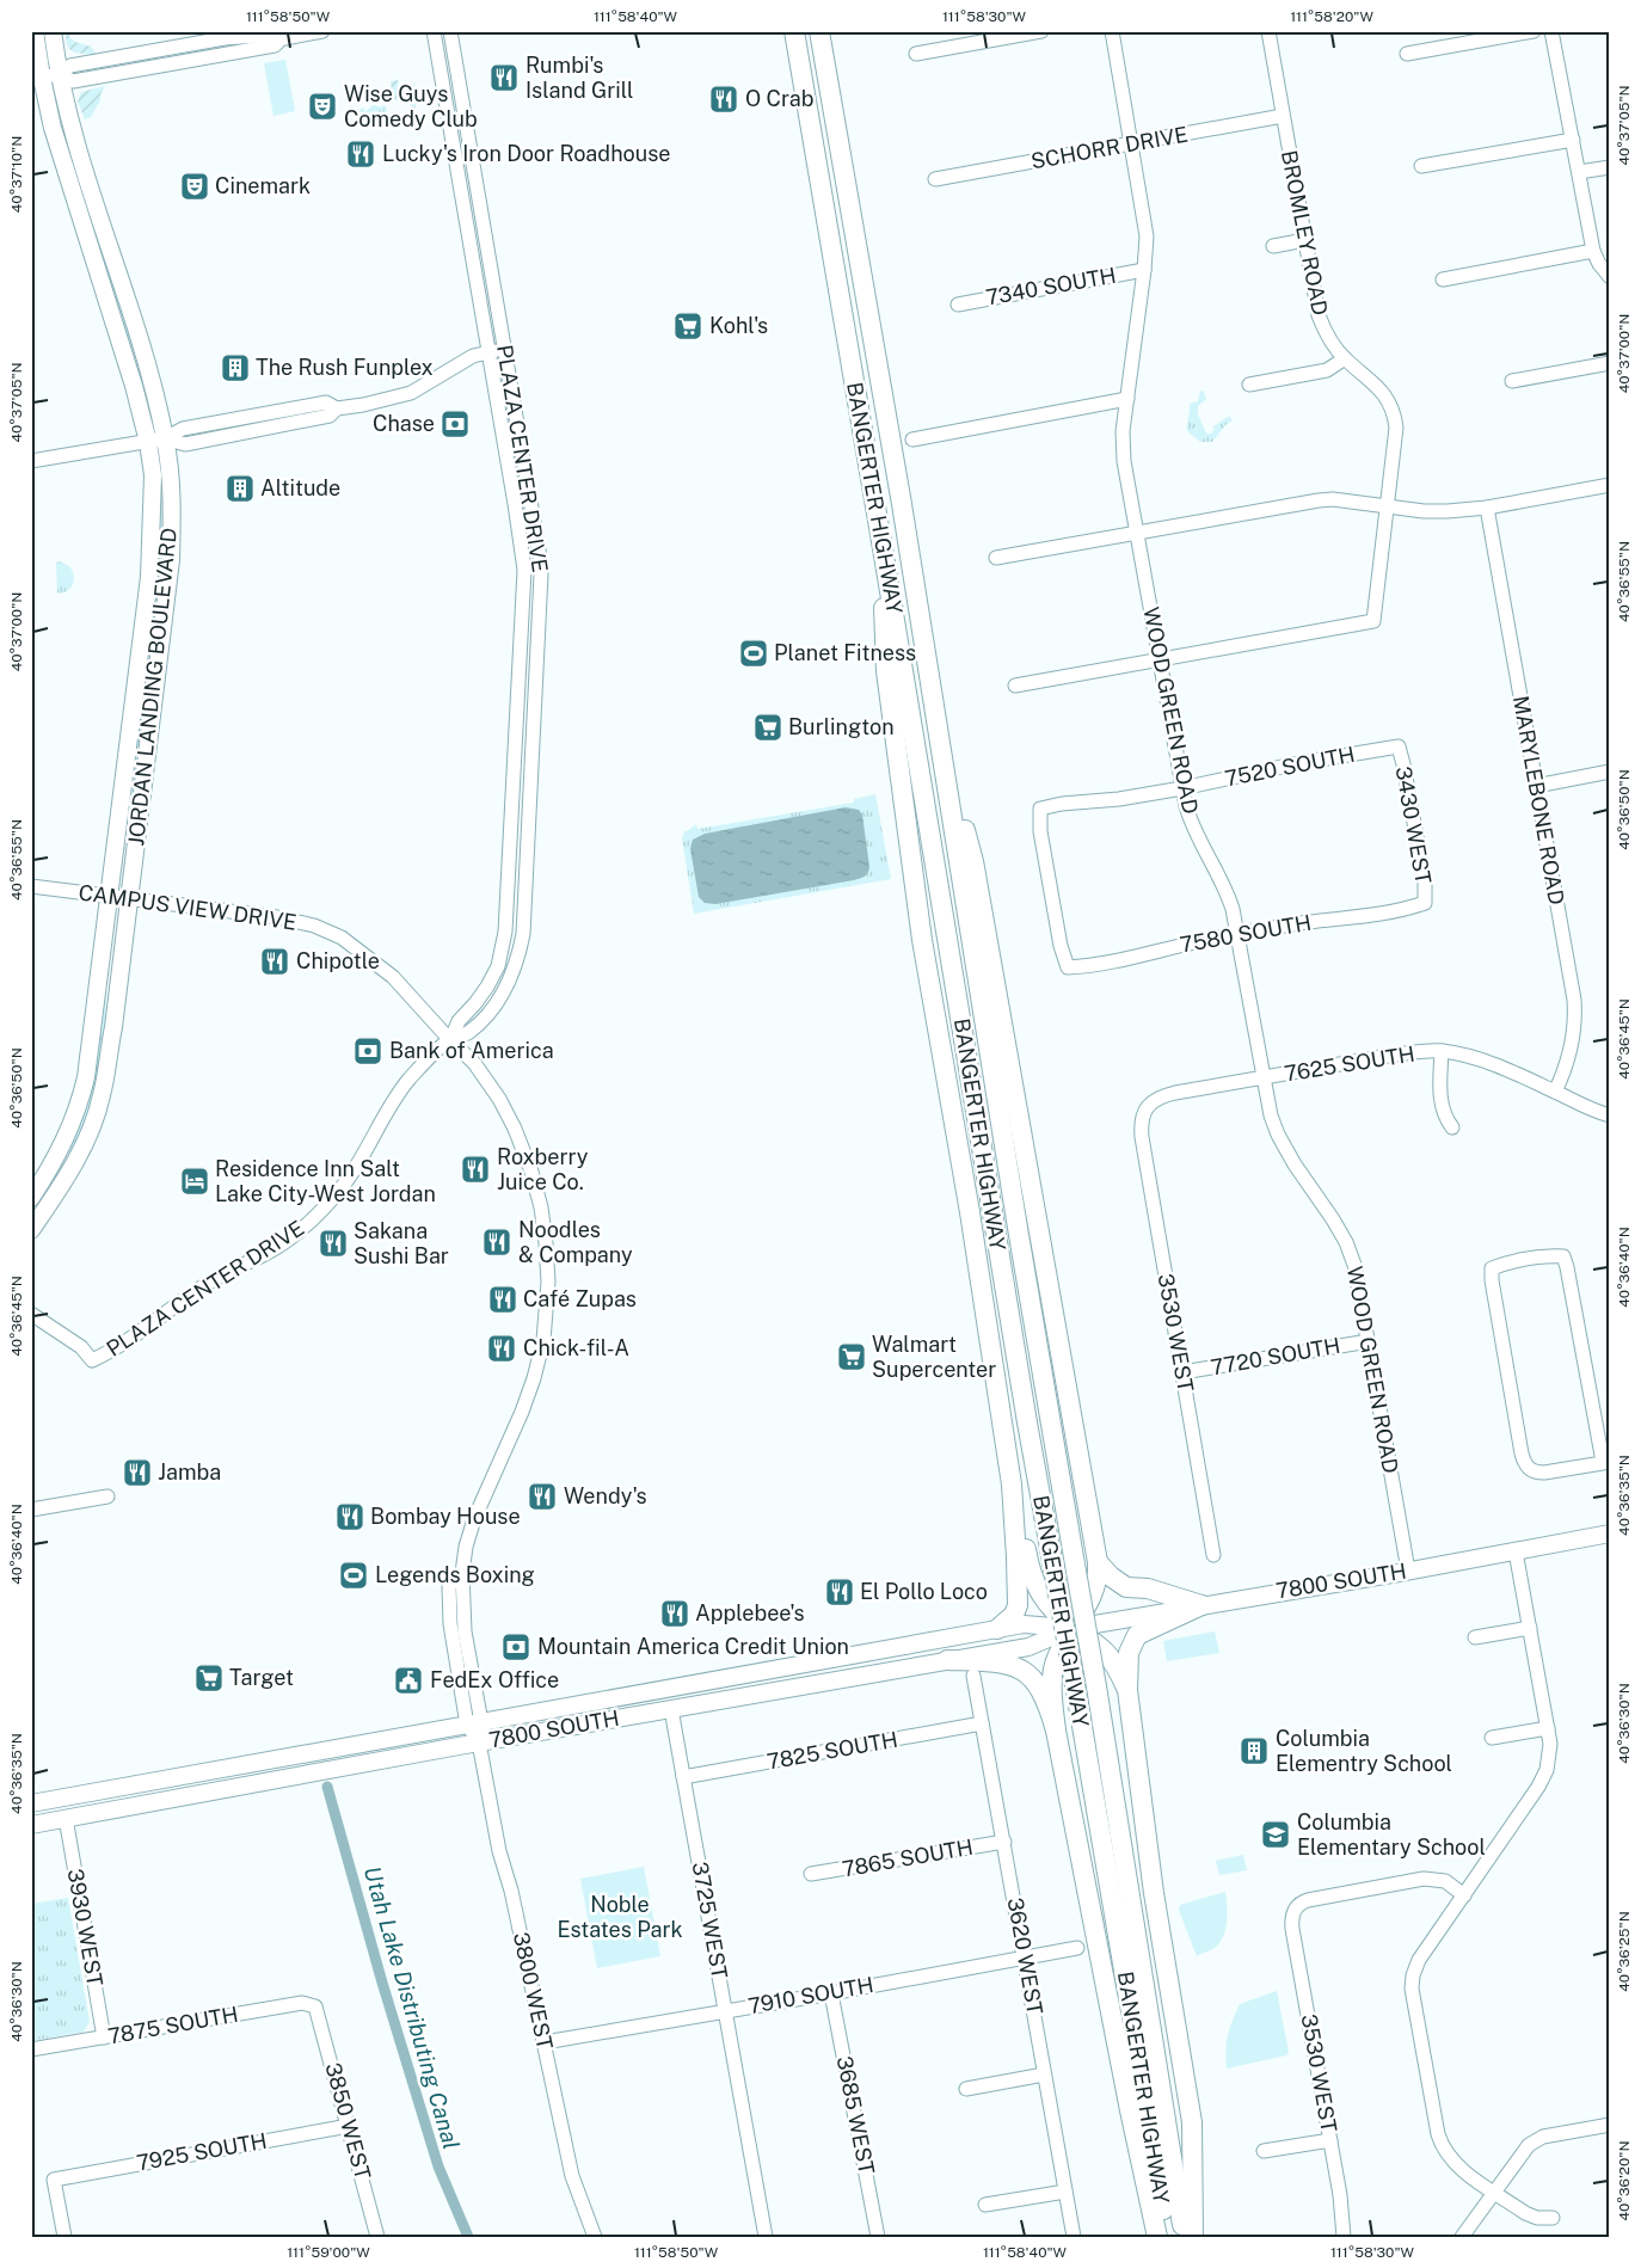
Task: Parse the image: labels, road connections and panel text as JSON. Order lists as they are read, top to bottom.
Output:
{
  "streets": {
    "highway": ["BANGERTER HIGHWAY"],
    "main road": ["JORDAN LANDING BOULEVARD", "7800 SOUTH"],
    "street": [
      "SCHORR DRIVE",
      "BROMLEY ROAD",
      "7340 SOUTH",
      "PLAZA CENTER DRIVE",
      "WOOD GREEN ROAD",
      "7520 SOUTH",
      "MARYLEBONE ROAD",
      "3430 WEST",
      "CAMPUS VIEW DRIVE",
      "7580 SOUTH",
      "7625 SOUTH",
      "3530 WEST",
      "7720 SOUTH",
      "7825 SOUTH",
      "7865 SOUTH",
      "3725 WEST",
      "3930 WEST",
      "3620 WEST",
      "3800 WEST",
      "7910 SOUTH",
      "7875 SOUTH",
      "3685 WEST",
      "3850 WEST",
      "7925 SOUTH"
    ]
  },
  "crossings": [
    ["SCHORR DRIVE", "BROMLEY ROAD"],
    ["SCHORR DRIVE", "WOOD GREEN ROAD"],
    ["BROMLEY ROAD", "WOOD GREEN ROAD"],
    ["7340 SOUTH", "WOOD GREEN ROAD"],
    ["PLAZA CENTER DRIVE", "CAMPUS VIEW DRIVE"],
    ["JORDAN LANDING BOULEVARD", "CAMPUS VIEW DRIVE"],
    ["WOOD GREEN ROAD", "7520 SOUTH"],
    ["WOOD GREEN ROAD", "7580 SOUTH"],
    ["WOOD GREEN ROAD", "7625 SOUTH"],
    ["WOOD GREEN ROAD", "7720 SOUTH"],
    ["WOOD GREEN ROAD", "7800 SOUTH"],
    ["7520 SOUTH", "3430 WEST"],
    ["7520 SOUTH", "7580 SOUTH"],
    ["MARYLEBONE ROAD", "7625 SOUTH"],
    ["3430 WEST", "7580 SOUTH"],
    ["CAMPUS VIEW DRIVE", "7800 SOUTH"],
    ["CAMPUS VIEW DRIVE", "3800 WEST"],
    ["7625 SOUTH", "3530 WEST"],
    ["3530 WEST", "7720 SOUTH"],
    ["7800 SOUTH", "3725 WEST"],
    ["7800 SOUTH", "3930 WEST"],
    ["7800 SOUTH", "3800 WEST"],
    ["7825 SOUTH", "3725 WEST"],
    ["7825 SOUTH", "3620 WEST"],
    ["7865 SOUTH", "3620 WEST"],
    ["3725 WEST", "7910 SOUTH"],
    ["3930 WEST", "7875 SOUTH"],
    ["3620 WEST", "7910 SOUTH"],
    ["3800 WEST", "7910 SOUTH"],
    ["7910 SOUTH", "3685 WEST"],
    ["7875 SOUTH", "3850 WEST"],
    ["3850 WEST", "7925 SOUTH"]
  ],
  "water": ["Utah Lake Distributing Canal"],
  "parks": ["Noble Estates Park"],
  "places": {
    "restaurant": [
      "Rumbi's Island Grill",
      "O Crab",
      "Lucky's Iron Door Roadhouse",
      "Chipotle",
      "Roxberry Juice Co.",
      "Noodles & Company",
      "Sakana Sushi Bar",
      "Café Zupas",
      "Chick-fil-A",
      "Jamba",
      "Wendy's",
      "Bombay House",
      "El Pollo Loco",
      "Applebee's"
    ],
    "theatre": ["Wise Guys Comedy Club", "Cinemark"],
    "supermarket": [
      "Kohl's",
      "Burlington",
      "Walmart Supercenter",
      "Target"
    ],
    "building": ["The Rush Funplex", "Altitude", "Columbia Elementry School"],
    "bank": ["Chase", "Bank of America", "Mountain America Credit Union"],
    "sports": ["Planet Fitness", "Legends Boxing"],
    "hotel": ["Residence Inn Salt Lake City-West Jordan"],
    "public building": ["FedEx Office"],
    "school or university": ["Columbia Elementary School"]
  },
  "coordinates": [
    "111°58'50\"W",
    "111°58'40\"W",
    "111°58'30\"W",
    "111°58'20\"W",
    "40°37'05\"N",
    "40°37'10\"N",
    "40°37'00\"N",
    "40°36'55\"N",
    "40°36'50\"N",
    "40°36'45\"N",
    "40°36'40\"N",
    "40°36'35\"N",
    "40°36'30\"N",
    "40°36'25\"N",
    "40°36'20\"N",
    "111°59'00\"W"
  ]
}
